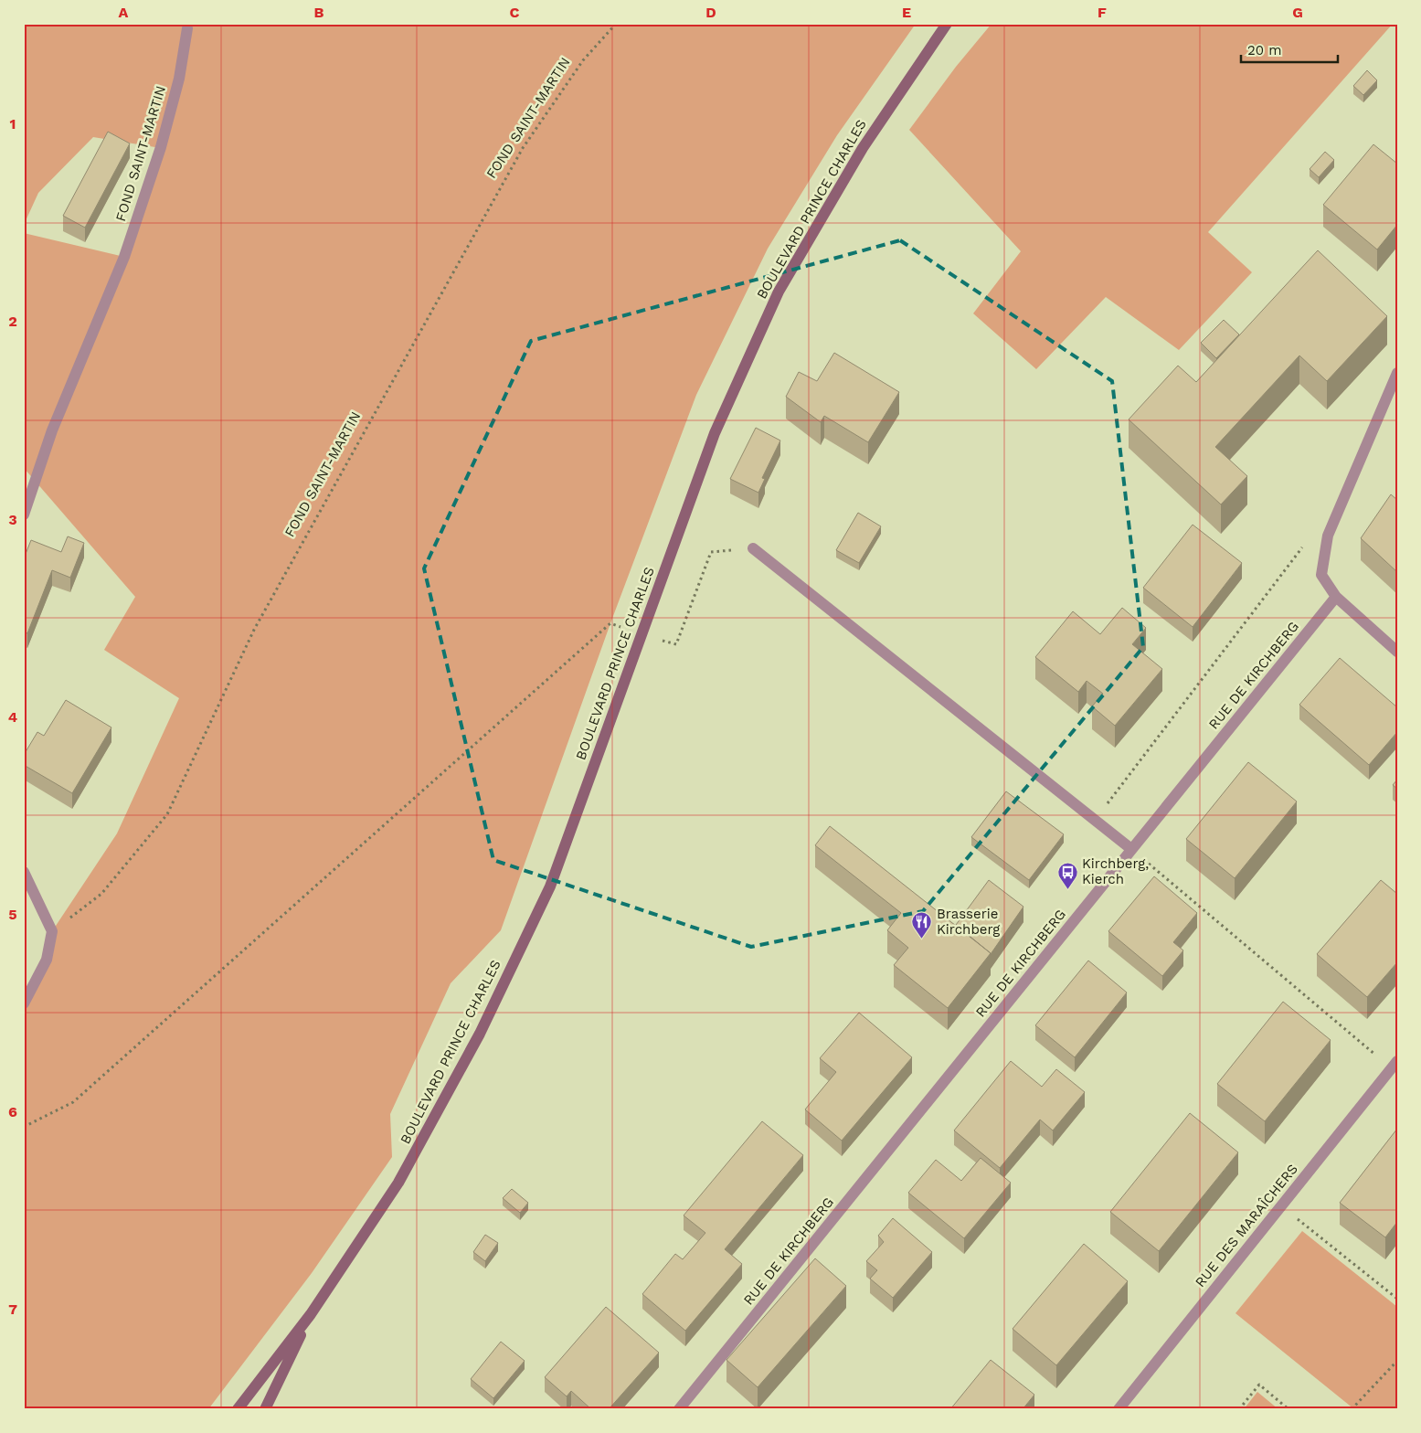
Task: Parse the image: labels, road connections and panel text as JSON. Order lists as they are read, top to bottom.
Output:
{
  "streets": {
    "main road": ["BOULEVARD PRINCE CHARLES"],
    "street": ["FOND SAINT-MARTIN", "RUE DE KIRCHBERG", "RUE DES MARAÎCHERS"]
  },
  "places": {
    "bus stop": ["Kirchberg, Kierch"],
    "restaurant": ["Brasserie Kirchberg"]
  },
  "scale_bar": "20 m",
  "grid": {
    "columns": [
      "A",
      "B",
      "C",
      "D",
      "E",
      "F",
      "G"
    ],
    "rows": [
      "1",
      "2",
      "3",
      "4",
      "5",
      "6",
      "7"
    ]
  }
}
